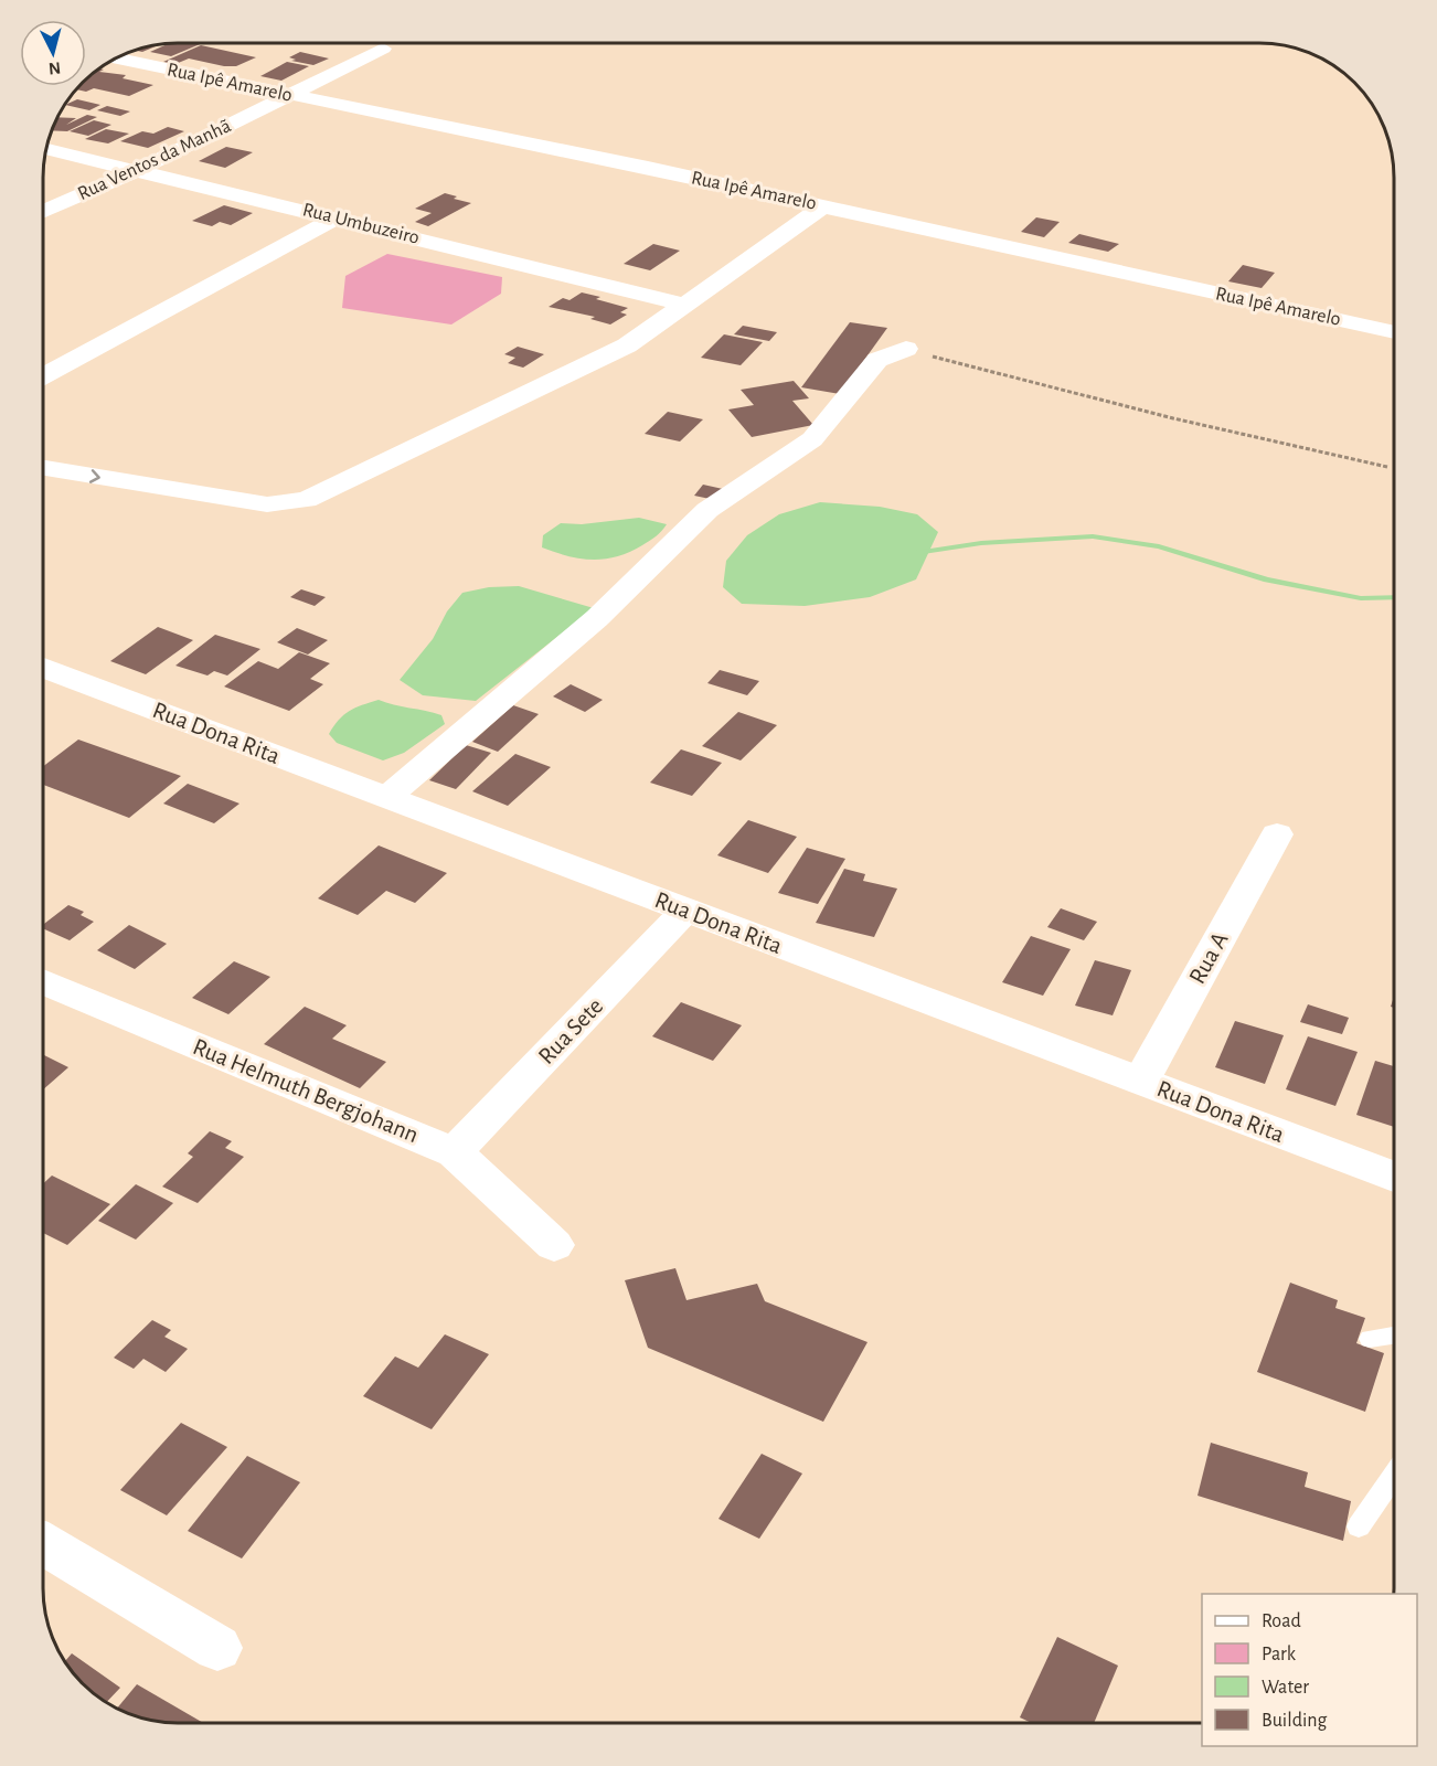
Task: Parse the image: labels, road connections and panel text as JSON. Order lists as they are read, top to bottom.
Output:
{
  "streets": {
    "main road": ["Rua Dona Rita"],
    "street": [
      "Rua Ipê Amarelo",
      "Rua Ventos da Manhã",
      "Rua Umbuzeiro",
      "Rua A",
      "Rua Sete",
      "Rua Helmuth Bergjohann"
    ]
  },
  "crossings": [
    ["Rua Ipê Amarelo", "Rua Ventos da Manhã"],
    ["Rua Ventos da Manhã", "Rua Umbuzeiro"],
    ["Rua Dona Rita", "Rua A"],
    ["Rua Dona Rita", "Rua Sete"],
    ["Rua Sete", "Rua Helmuth Bergjohann"]
  ],
  "legend": [
    "Road",
    "Park",
    "Water",
    "Building"
  ],
  "north": "bottom"
}
